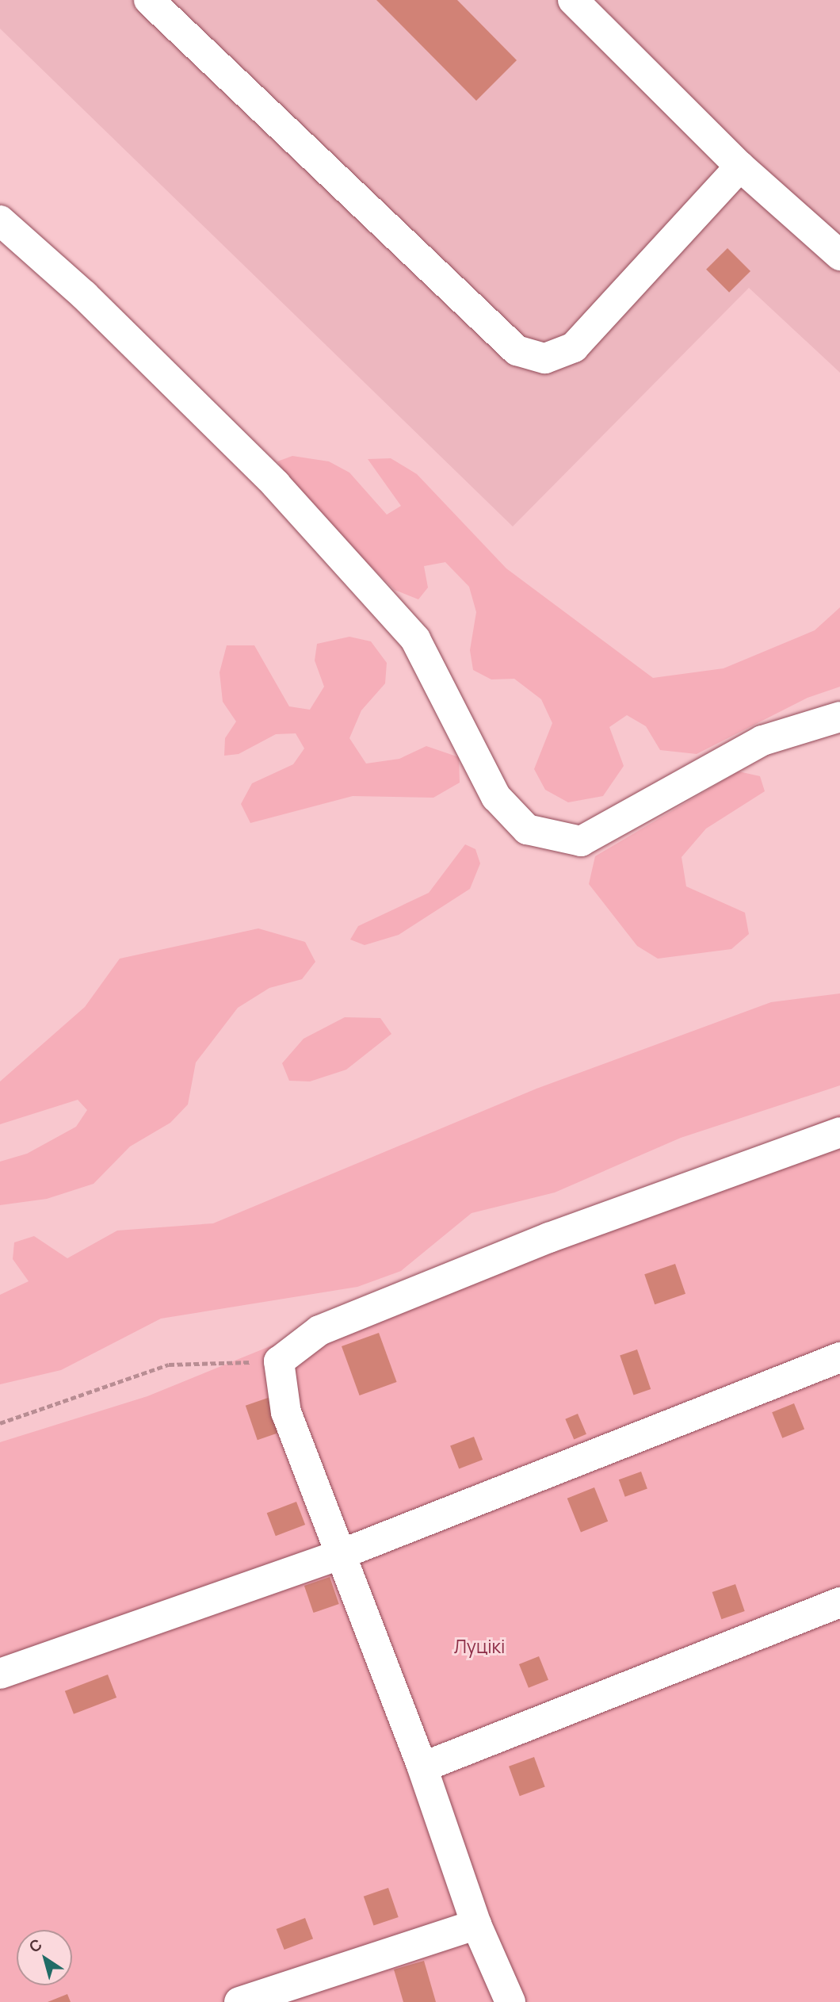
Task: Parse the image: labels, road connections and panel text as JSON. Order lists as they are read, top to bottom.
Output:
{
  "parks": ["Луцікі"],
  "north": "top left"
}
